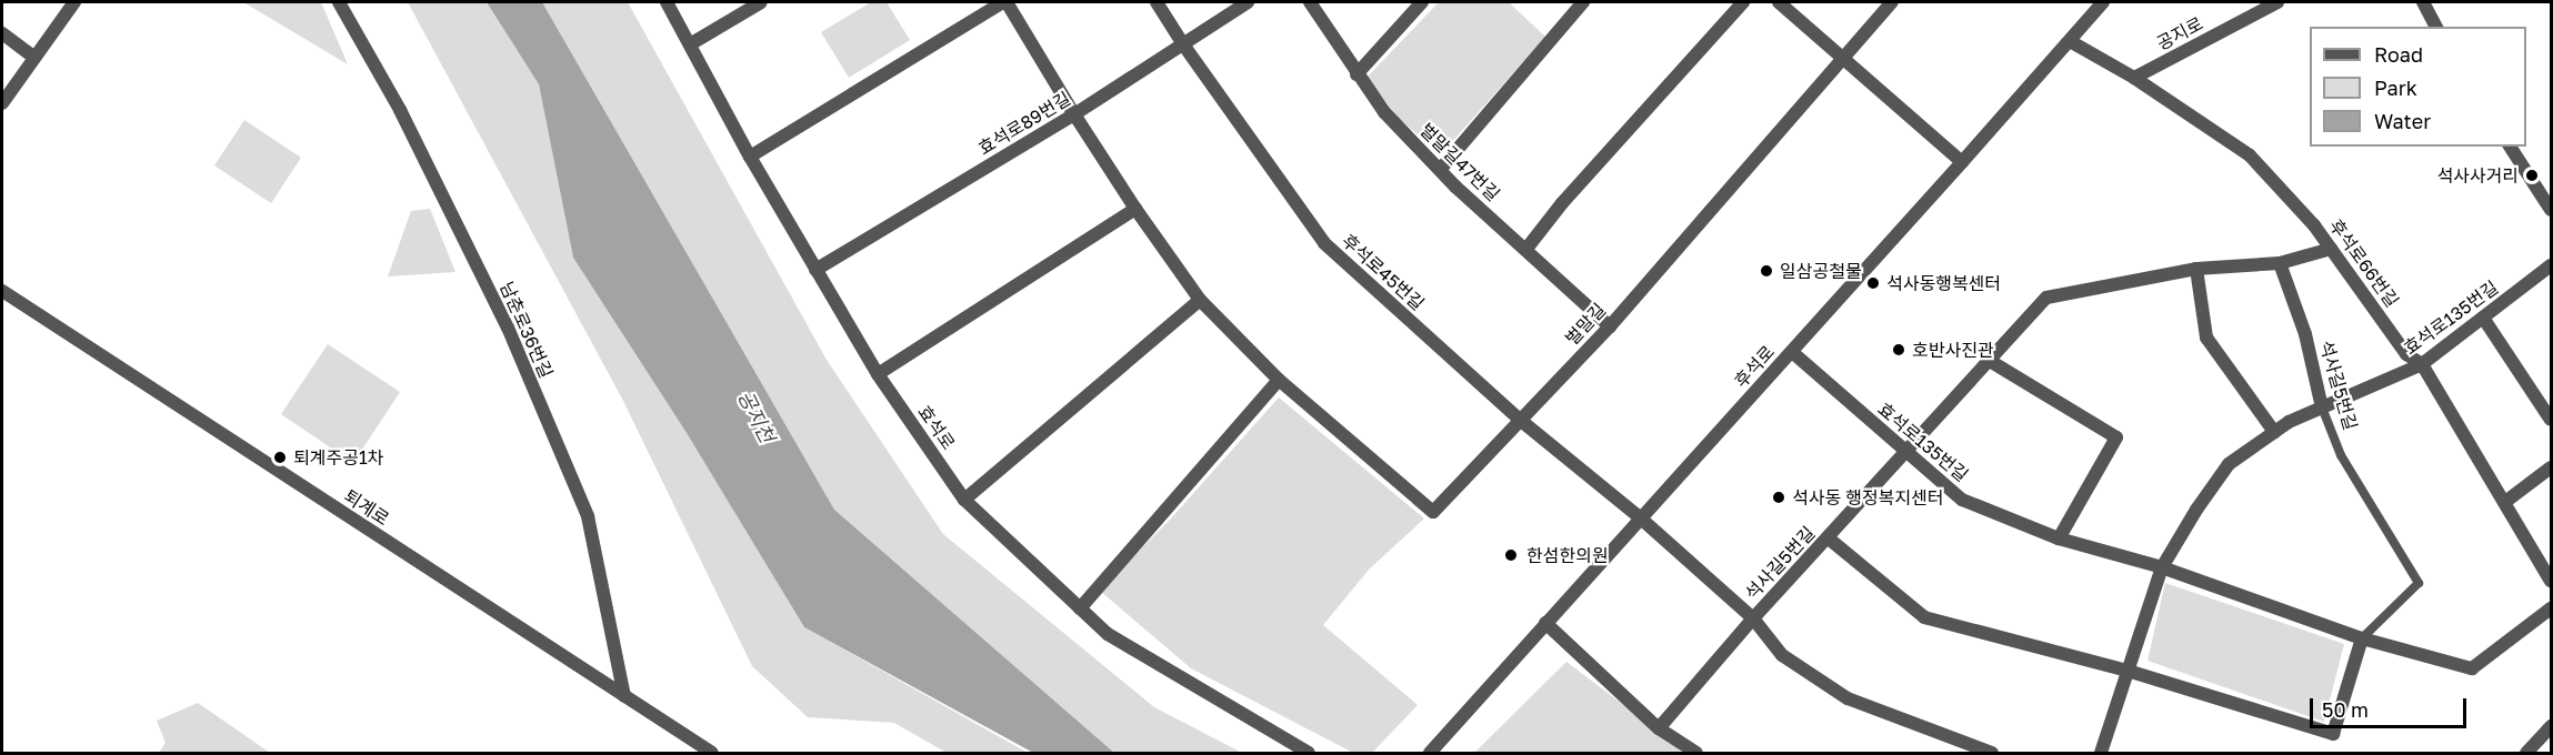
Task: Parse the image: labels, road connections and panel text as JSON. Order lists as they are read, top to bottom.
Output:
{
  "streets": {
    "street": [
      "공지로",
      "효석로89번길",
      "벌말길47번길",
      "후석로66번길",
      "후석로45번길",
      "효석로135번길",
      "벌말길",
      "남춘로36번길",
      "후석로",
      "석사길5번길",
      "효석로",
      "퇴계로"
    ]
  },
  "crossings": [
    ["공지로", "후석로66번길"],
    ["효석로89번길", "후석로45번길"],
    ["효석로89번길", "벌말길"],
    ["효석로89번길", "효석로"],
    ["벌말길47번길", "벌말길"],
    ["후석로66번길", "효석로135번길"],
    ["후석로66번길", "후석로"],
    ["후석로45번길", "벌말길"],
    ["후석로45번길", "후석로"],
    ["후석로45번길", "석사길5번길"],
    ["효석로135번길", "후석로"],
    ["효석로135번길", "석사길5번길"],
    ["벌말길", "효석로"],
    ["남춘로36번길", "퇴계로"]
  ],
  "water": ["공지천"],
  "places": [
    "석사사거리",
    "일삼공철물",
    "석사동행복센터",
    "호반사진관",
    "퇴계주공1차",
    "석사동 행정복지센터",
    "한섬한의원"
  ],
  "legend": ["Road", "Park", "Water"],
  "scale_bar": "50 m"
}
